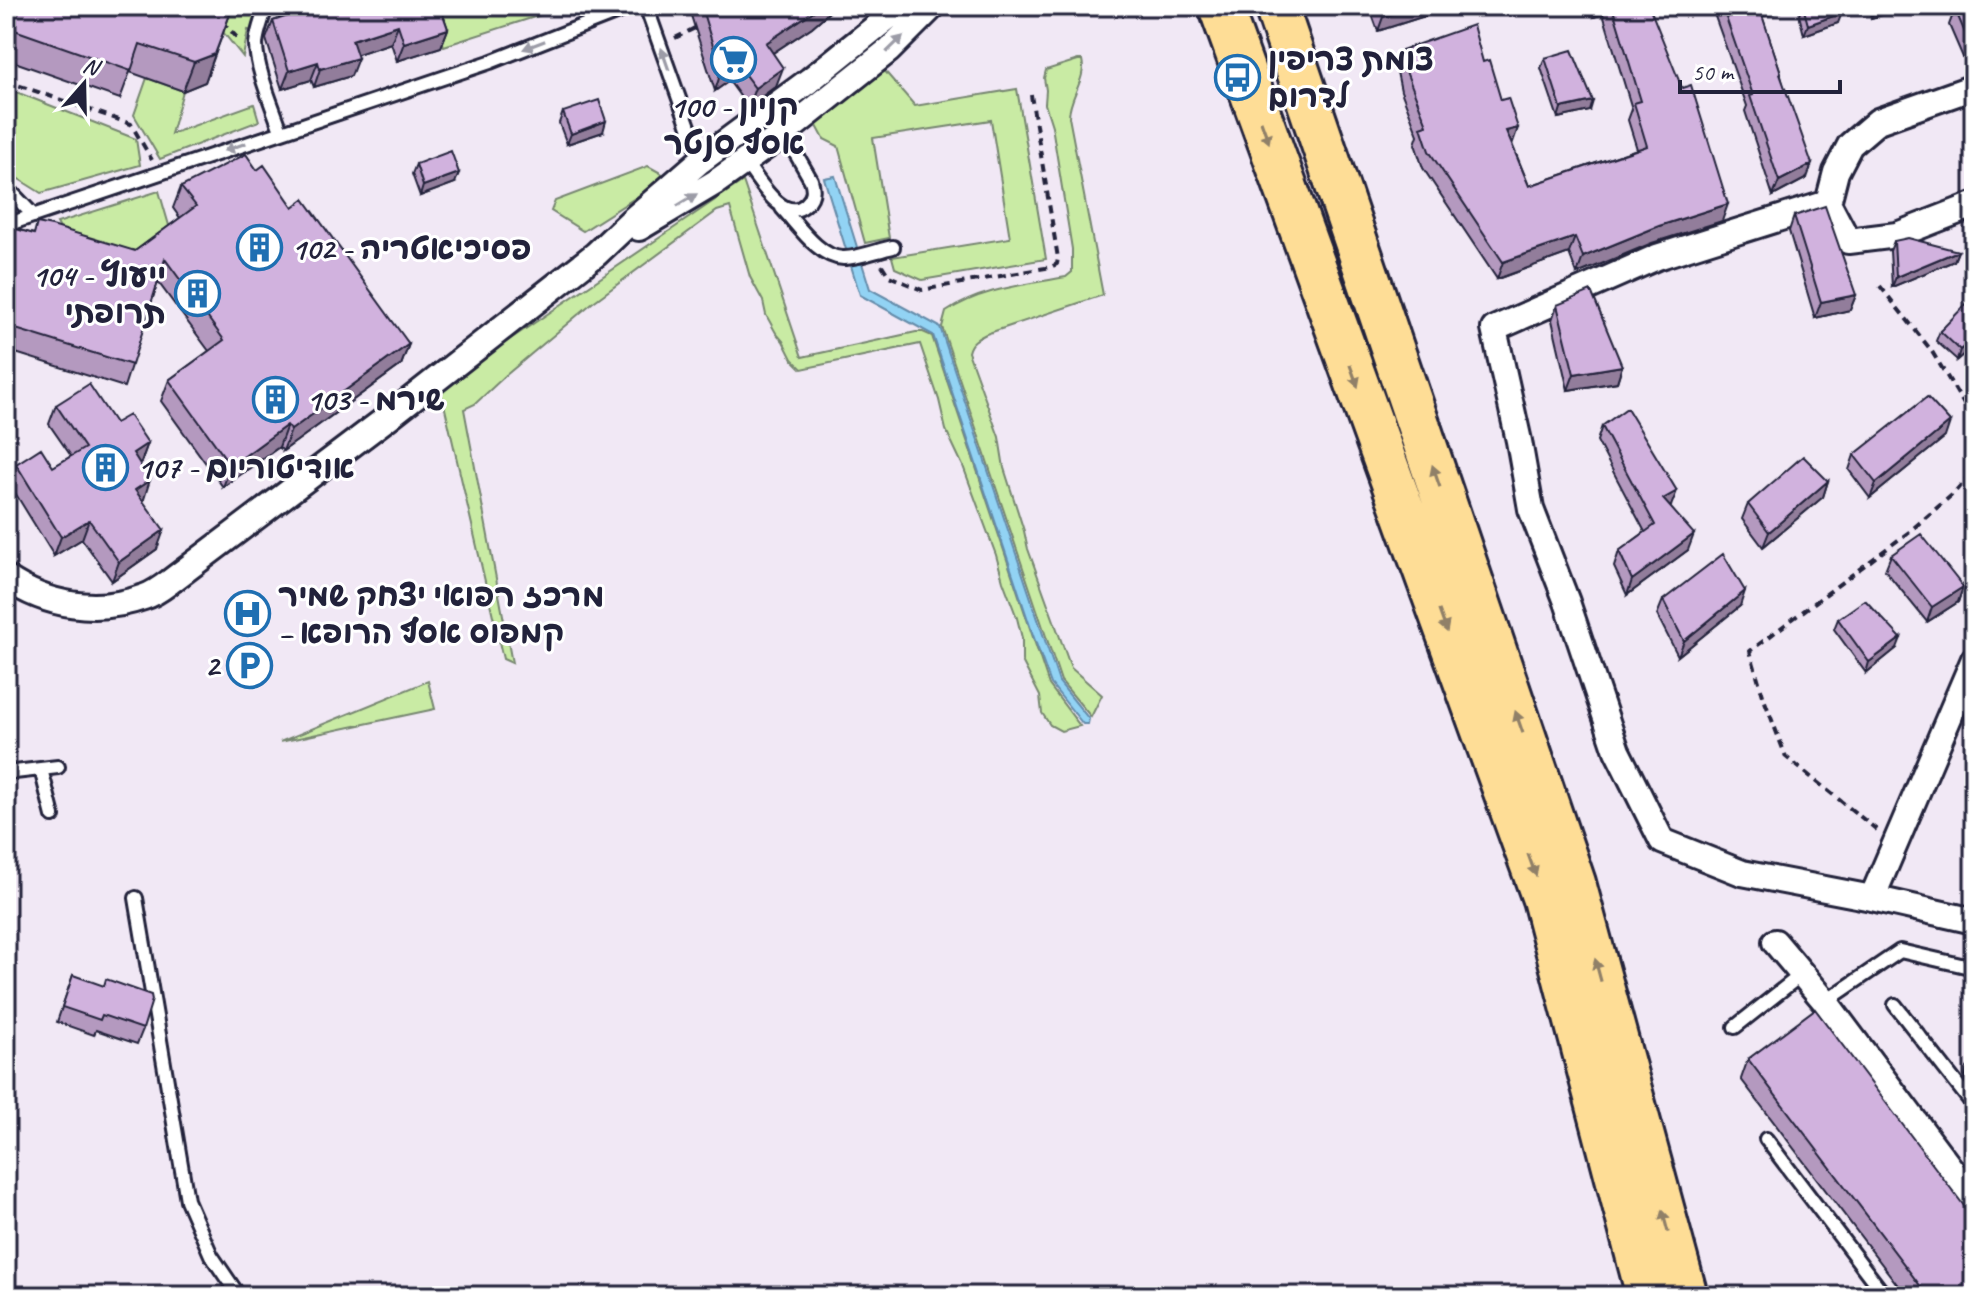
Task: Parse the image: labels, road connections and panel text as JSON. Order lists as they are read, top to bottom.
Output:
{
  "places": {
    "supermarket": ["100 - קניון אסף סנטר"],
    "bus stop": ["צומת צריפין לדרום"],
    "building": [
      "102 - פסיכיאטריה",
      "104 - ייעוץ תרופתי",
      "103 - שירמ",
      "107 - אודיטוריום"
    ],
    "hospital": ["מרכז רפואי יצחק שמיר – קמפוס אסף הרופא"],
    "parking": ["2"]
  },
  "scale_bar": "50 m",
  "north": "top"
}
